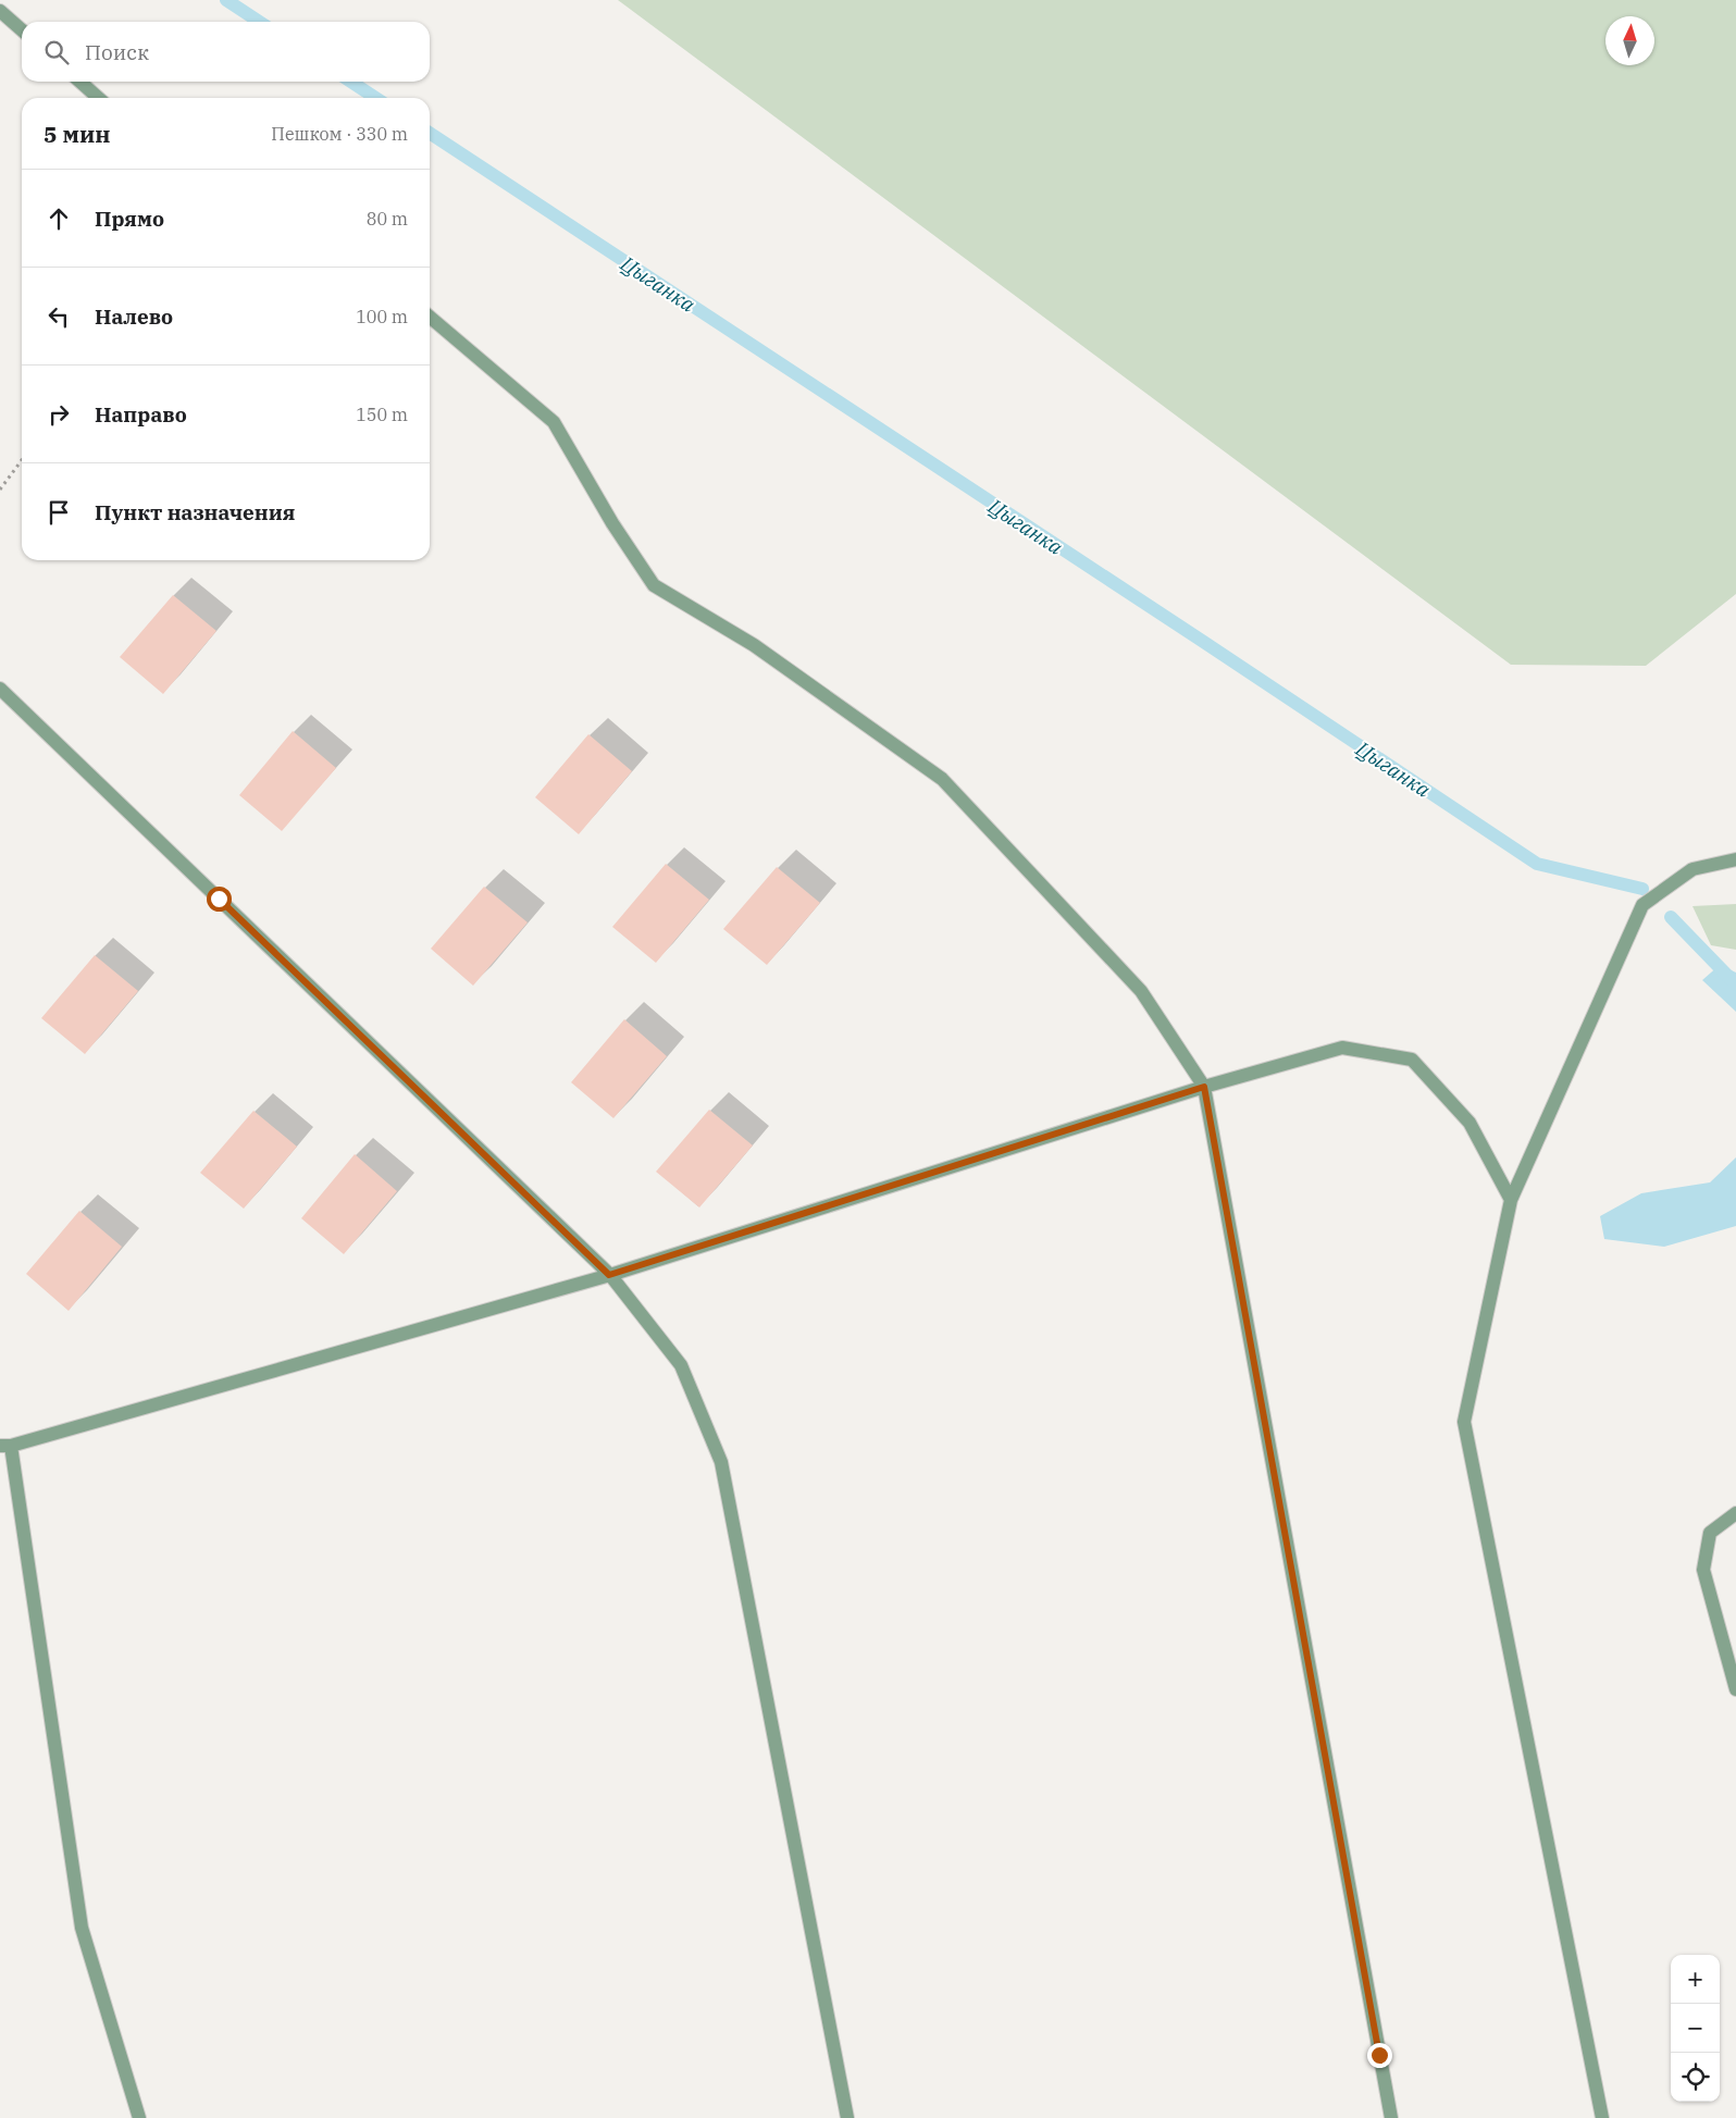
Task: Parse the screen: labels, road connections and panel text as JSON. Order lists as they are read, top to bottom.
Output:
{
  "water": ["Цыганка"],
  "north": "top",
  "page": {
    "search": "Поиск",
    "heading": ["5 мин", "Пешком · 330 m"],
    "list": [
      ["Прямо", "80 m"],
      ["Налево", "100 m"],
      ["Направо", "150 m"],
      "Пункт назначения"
    ],
    "map_buttons": ["+", "−"]
  }
}
